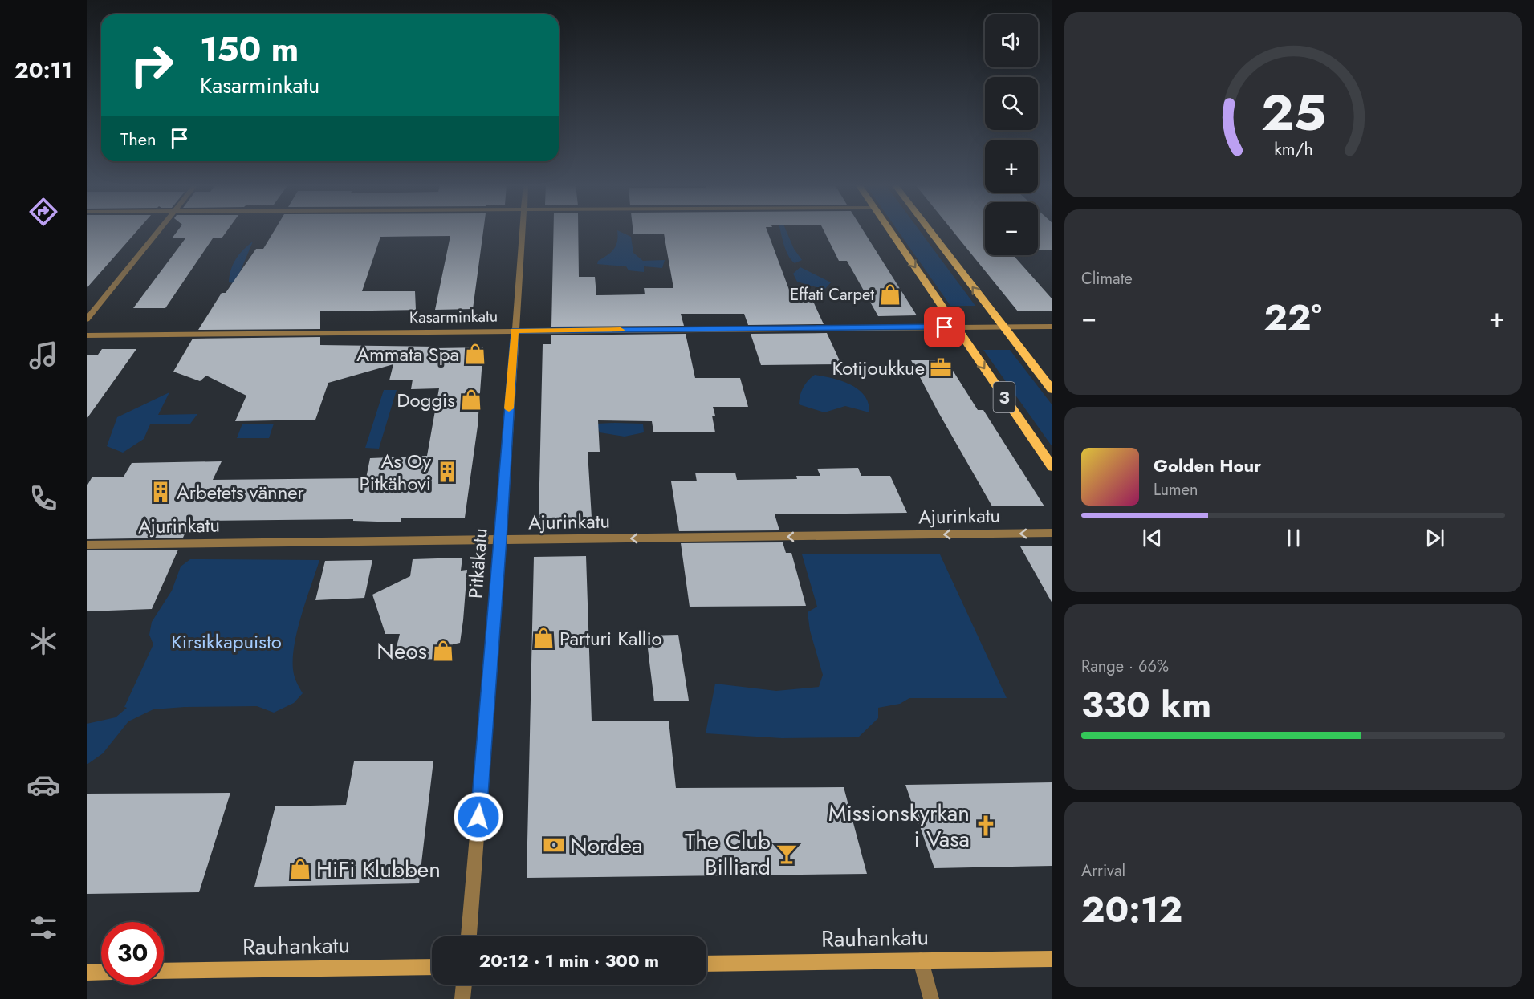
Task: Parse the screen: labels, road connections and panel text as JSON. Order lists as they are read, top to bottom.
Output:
{
  "streets": {
    "main road": ["3"],
    "street": [
      "Kasarminkatu",
      "Ajurinkatu",
      "Pitkäkatu",
      "Rauhankatu"
    ]
  },
  "crossings": [
    ["Kasarminkatu", "3"],
    ["Kasarminkatu", "Pitkäkatu"],
    ["Ajurinkatu", "Pitkäkatu"]
  ],
  "one_way": ["Ajurinkatu"],
  "parks": ["Kirsikkapuisto"],
  "places": {
    "shop": [
      "Effati Carpet",
      "Ammata Spa",
      "Doggis",
      "Parturi Kallio",
      "Neos",
      "HiFi Klubben"
    ],
    "office": ["Kotijoukkue"],
    "building": ["As Oy Pitkähovi", "Arbetets vänner"],
    "church": ["Missionskyrkan i Vasa"],
    "bank": ["Nordea"],
    "bar": ["The Club Billiard"]
  },
  "page": {
    "tabs": "20:11",
    "map_buttons": ["+", "−"],
    "turn": ["150 m", "Kasarminkatu"],
    "then": "Then",
    "tile": [
      "Climate",
      ["Range · 66%", "330 km"],
      ["Arrival", "20:12"]
    ],
    "heat": ["−", "22°", "+"],
    "song": ["Golden Hour", "Lumen"],
    "limit": "30",
    "trip": "20:12 · 1 min · 300 m",
    "gauge": ["25", "km/h"]
  }
}
